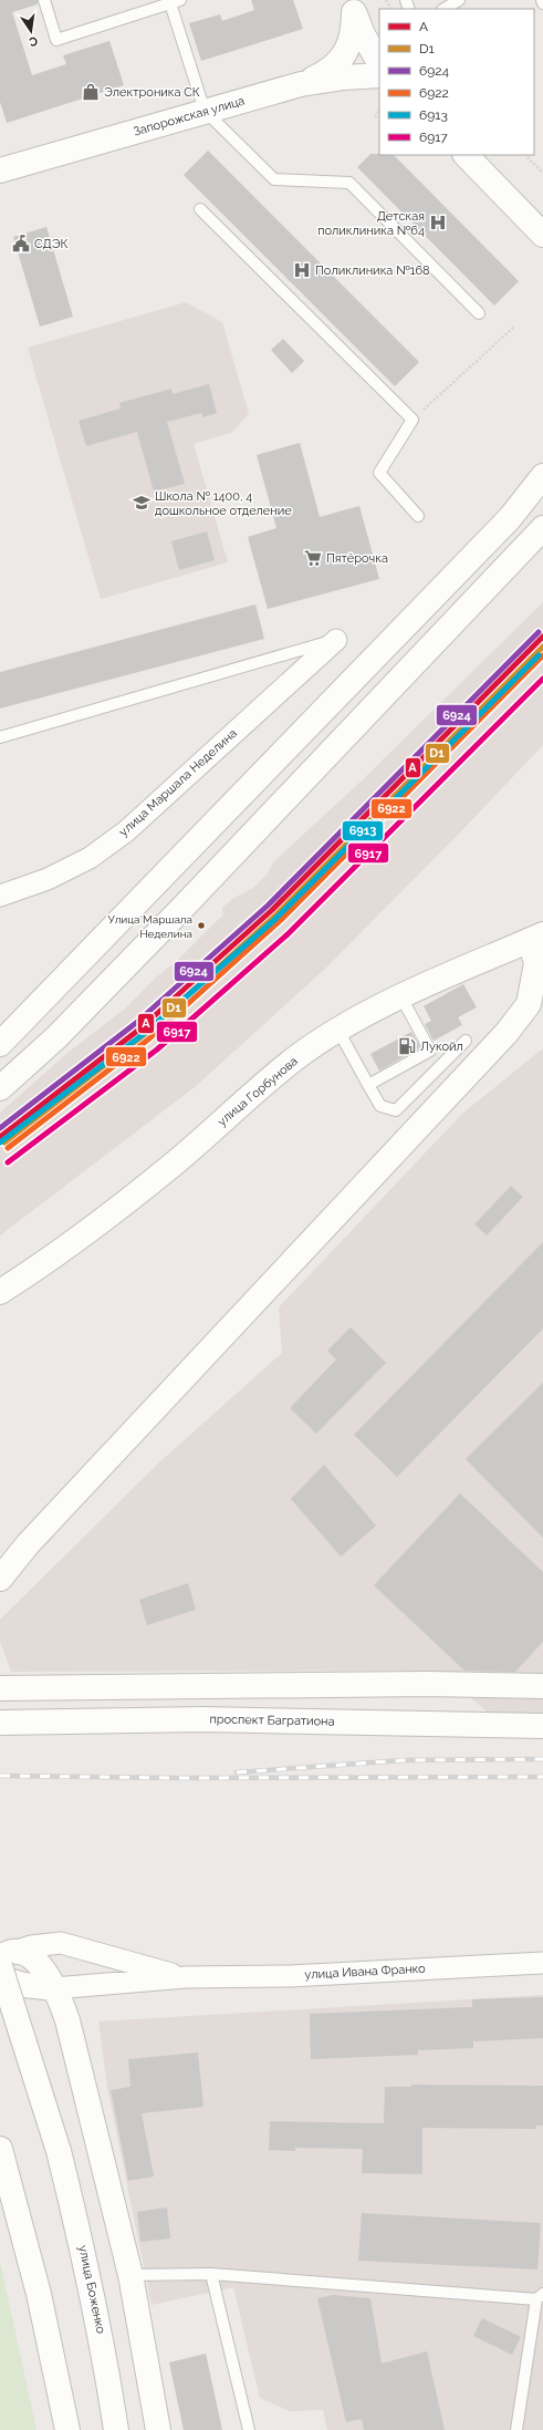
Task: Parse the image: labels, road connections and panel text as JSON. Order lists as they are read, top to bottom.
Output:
{
  "streets": {
    "street": [
      "Запорожская улица",
      "улица Маршала Неделина",
      "улица Горбунова",
      "проспект Багратиона",
      "улица Ивана Франко",
      "улица Боженко"
    ]
  },
  "crossings": [
    ["улица Ивана Франко", "улица Боженко"]
  ],
  "places": {
    "shop": ["Электроника СК"],
    "hospital": ["Детская поликлиника №64", "Поликлиника №168"],
    "public building": ["СДЭК"],
    "school or university": ["Школа № 1400, 4 дошкольное отделение"],
    "supermarket": ["Пятёрочка"],
    "other": ["Улица Маршала Неделина"],
    "fuel station": ["Лукойл"]
  },
  "lines": [
    "transit line 6924",
    "transit line A",
    "transit line D1",
    "transit line 6922",
    "transit line 6913",
    "transit line 6917"
  ],
  "legend": [
    "A",
    "D1",
    "6924",
    "6922",
    "6913",
    "6917"
  ],
  "north": "bottom"
}
